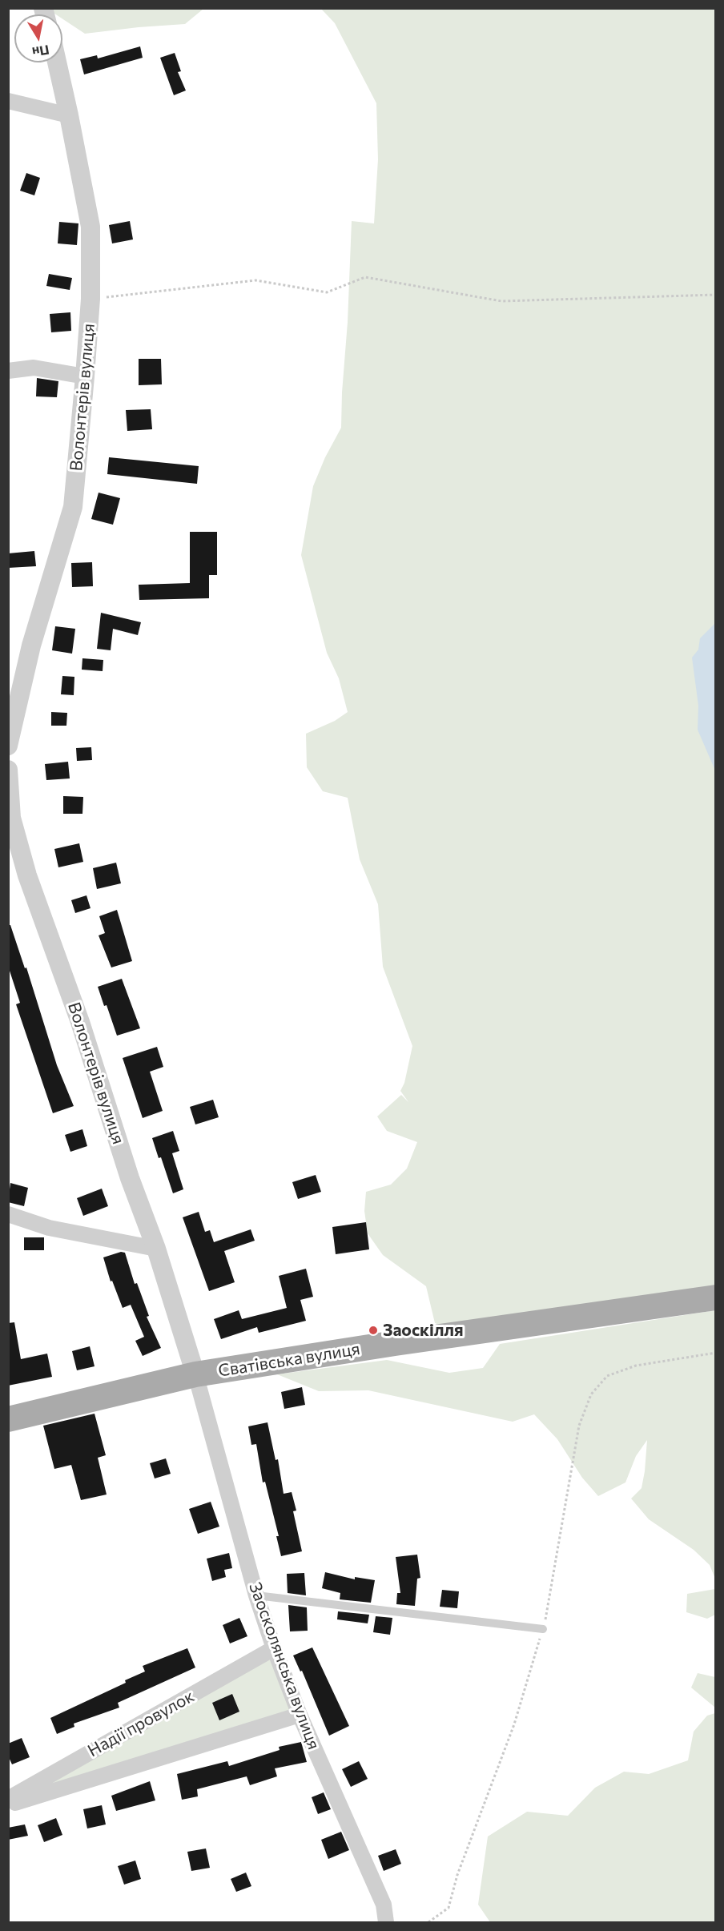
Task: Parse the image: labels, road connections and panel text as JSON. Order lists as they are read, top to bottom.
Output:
{
  "streets": {
    "main road": ["Сватівська вулиця"],
    "street": ["Волонтерів вулиця", "Заосколянська вулиця", "Надії провулок"]
  },
  "crossings": [
    ["Волонтерів вулиця", "Сватівська вулиця"],
    ["Волонтерів вулиця", "Заосколянська вулиця"],
    ["Сватівська вулиця", "Заосколянська вулиця"],
    ["Заосколянська вулиця", "Надії провулок"]
  ],
  "places": ["Заоскілля"],
  "north": "bottom"
}
